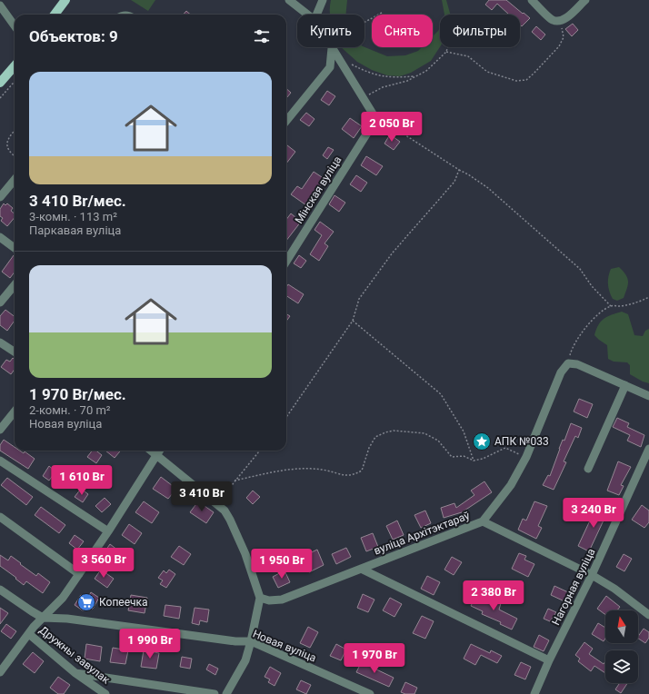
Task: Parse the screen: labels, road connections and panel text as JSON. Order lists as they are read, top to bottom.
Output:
{
  "streets": {
    "street": [
      "Мінская вуліца",
      "вуліца Архітэктараў",
      "Нагорная вуліца",
      "Новая вуліца",
      "Дружны завулак"
    ]
  },
  "places": {
    "place": ["АПК №033"],
    "supermarket": ["Копеечка"]
  },
  "north": "top",
  "page": {
    "chip": ["Купить", "Снять", "Фильтры"],
    "heading": "Объектов: 9",
    "list": [
      {
        "name": "3 410 Br/мес.",
        "note": "3-комн. · 113 m² · Паркавая вуліца"
      },
      {
        "name": "1 970 Br/мес.",
        "note": "2-комн. · 70 m² · Новая вуліца"
      }
    ],
    "price": [
      "2 050 Br",
      "1 610 Br",
      "3 410 Br",
      "3 240 Br",
      "3 560 Br",
      "1 950 Br",
      "2 380 Br",
      "1 990 Br",
      "1 970 Br"
    ]
  }
}
